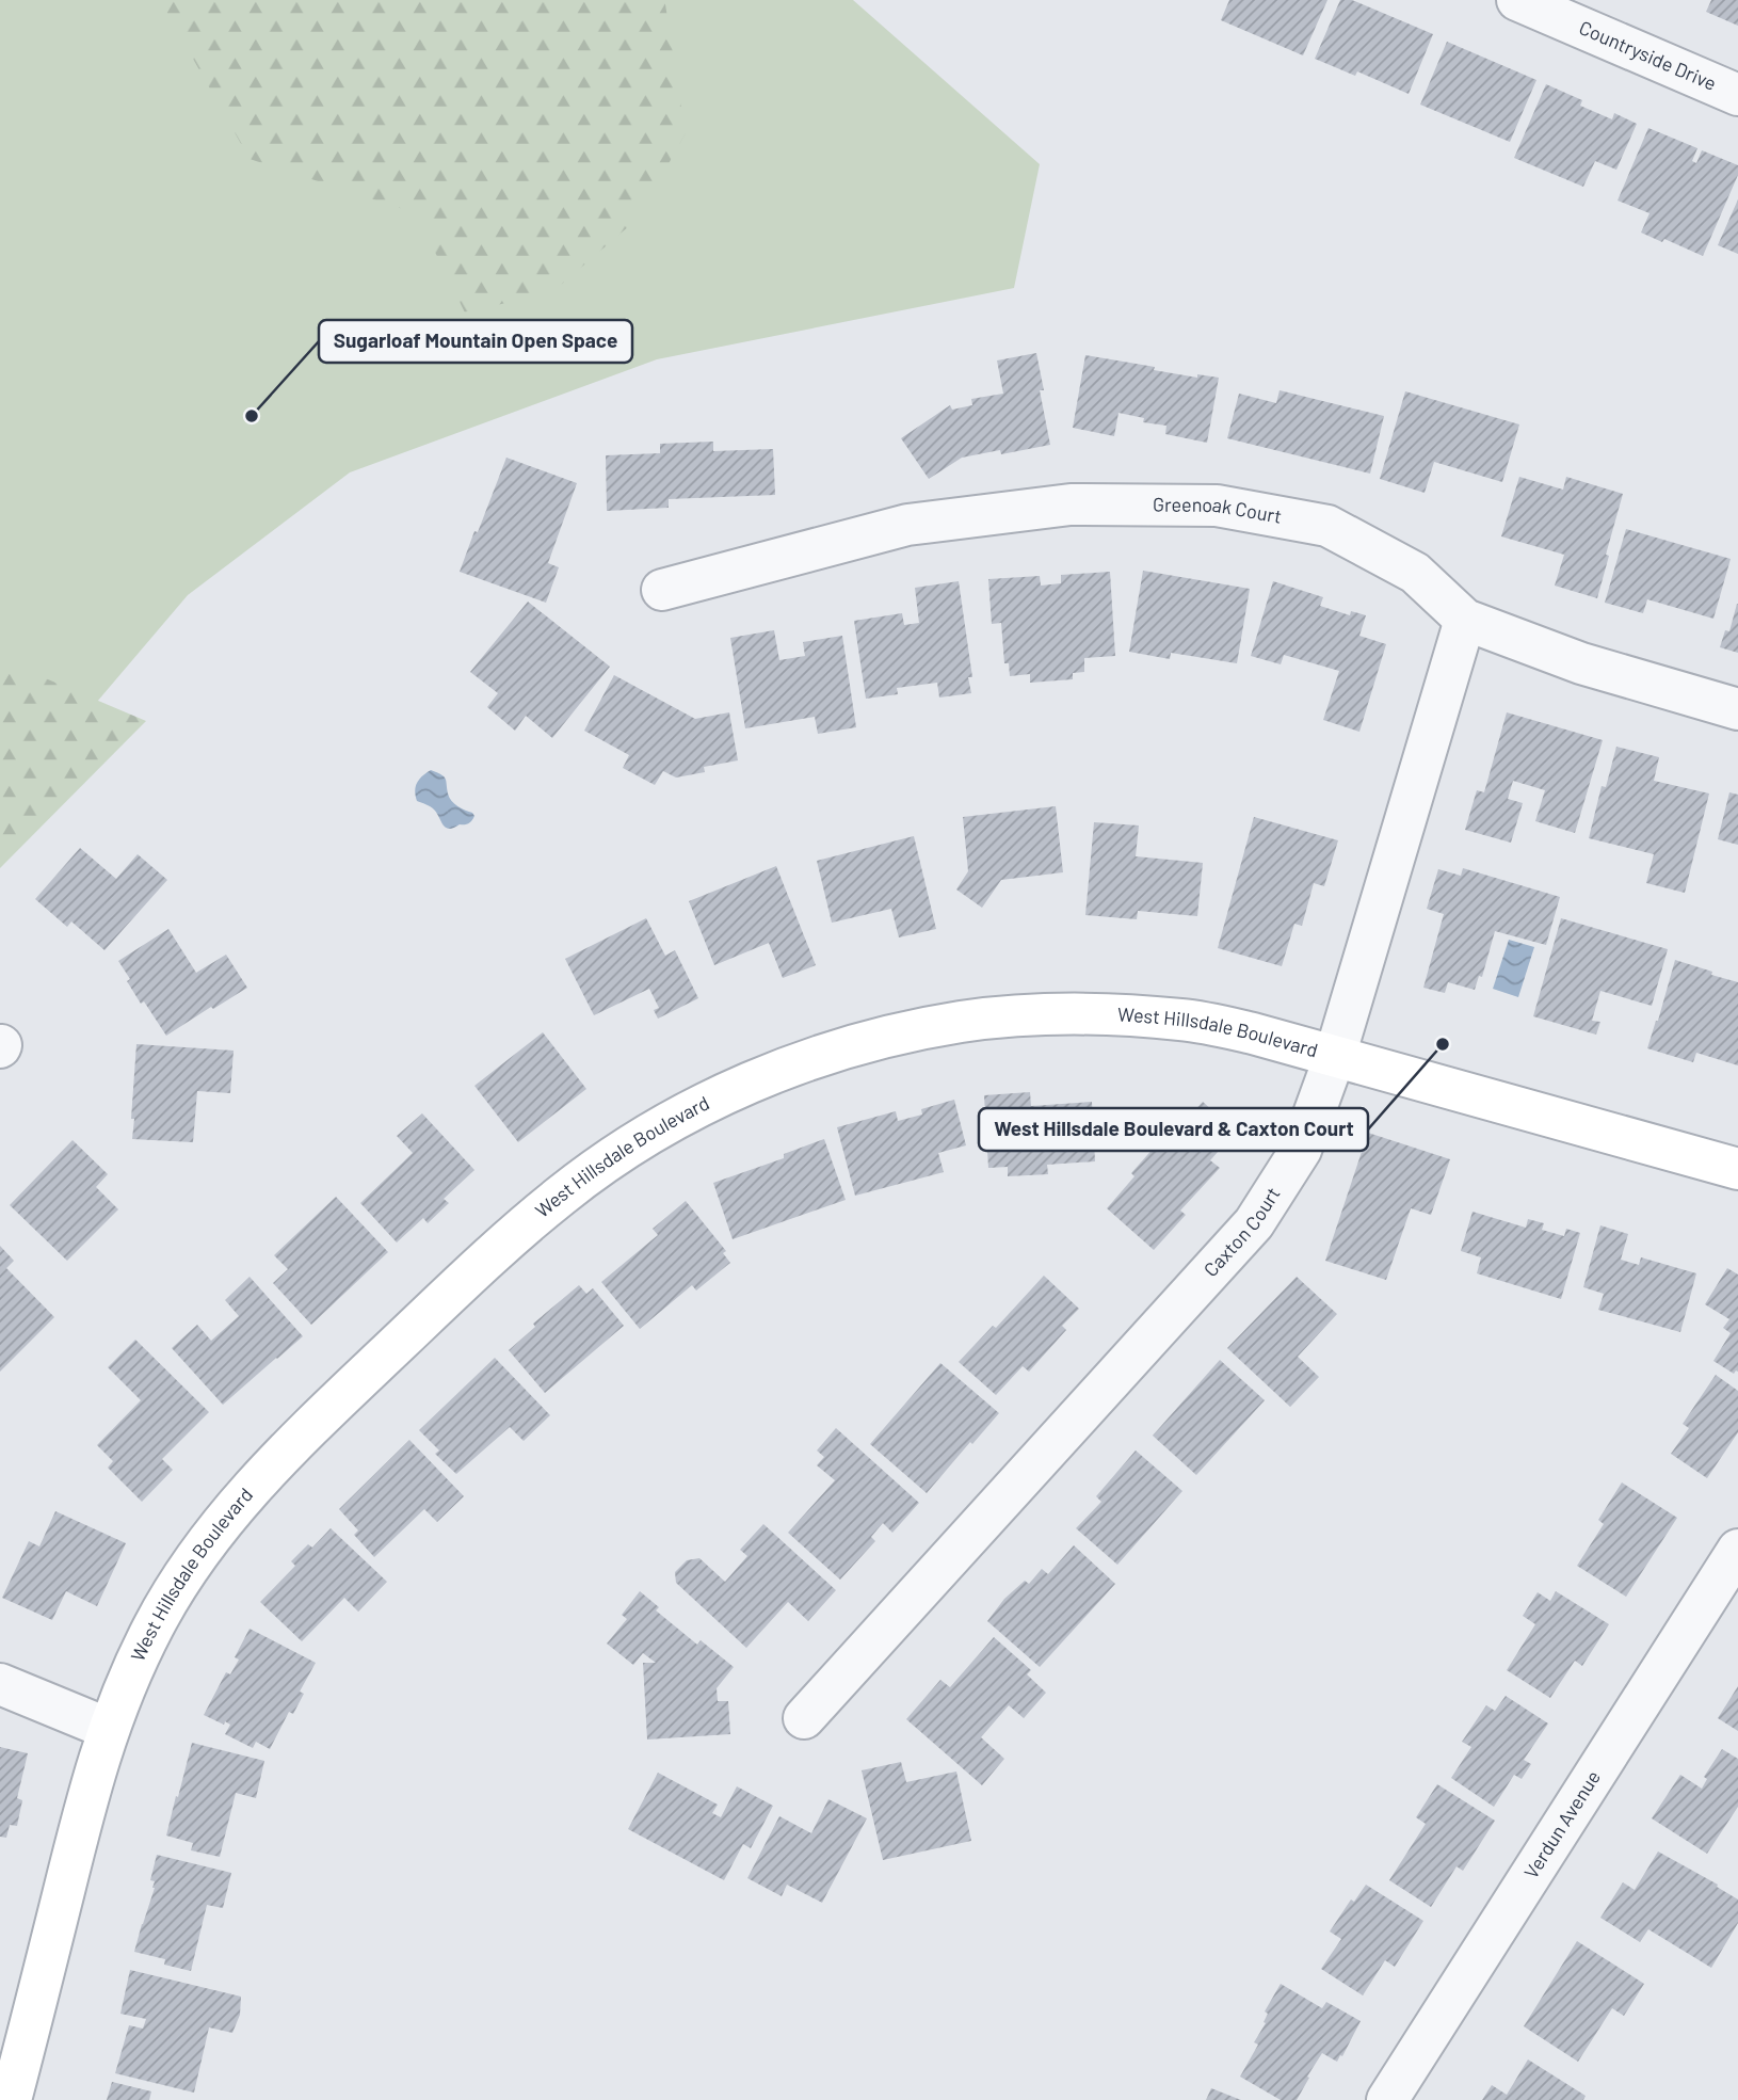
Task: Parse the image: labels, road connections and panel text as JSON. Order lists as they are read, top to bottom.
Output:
{
  "streets": {
    "main road": ["West Hillsdale Boulevard"],
    "street": [
      "Countryside Drive",
      "Greenoak Court",
      "Caxton Court",
      "Verdun Avenue"
    ]
  },
  "crossings": [
    ["Greenoak Court", "Caxton Court"],
    ["West Hillsdale Boulevard", "Caxton Court"]
  ],
  "places": ["Sugarloaf Mountain Open Space", "West Hillsdale Boulevard & Caxton Court"]
}
